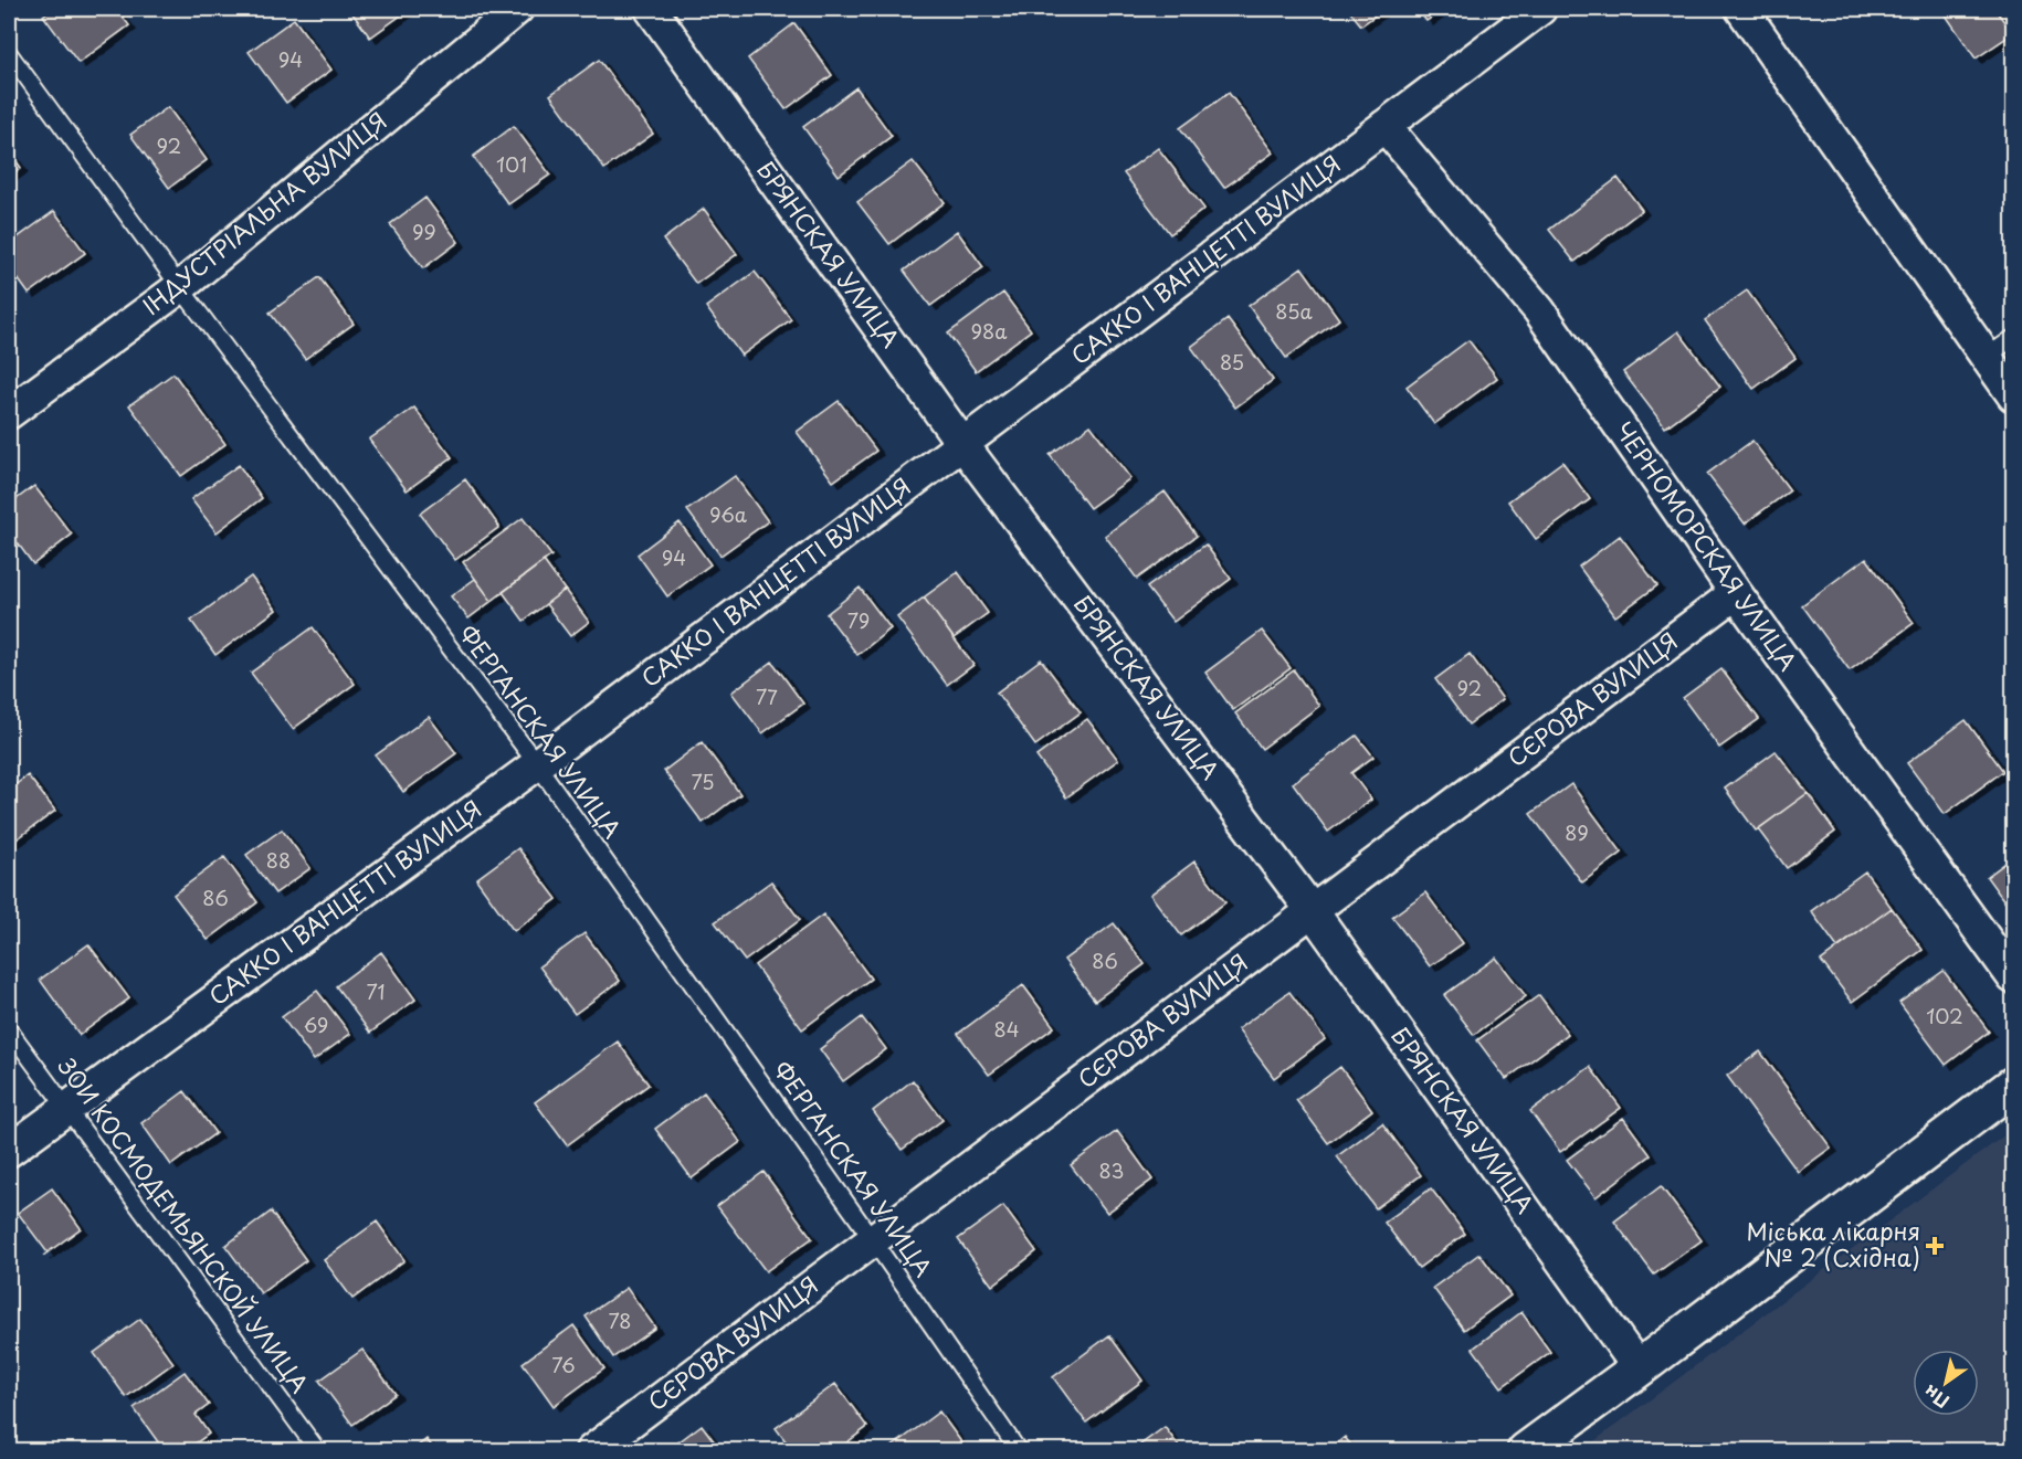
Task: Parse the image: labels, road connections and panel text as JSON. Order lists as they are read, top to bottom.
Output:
{
  "streets": {
    "street": [
      "ІНДУСТРІАЛЬНА ВУЛИЦЯ",
      "БРЯНСКАЯ УЛИЦА",
      "САККО І ВАНЦЕТТІ ВУЛИЦЯ",
      "ЧЕРНОМОРСКАЯ УЛИЦА",
      "СЄРОВА ВУЛИЦЯ"
    ],
    "lane": ["ФЕРГАНСКАЯ УЛИЦА", "ЗОИ КОСМОДЕМЬЯНСКОЙ УЛИЦА"]
  },
  "crossings": [
    ["ІНДУСТРІАЛЬНА ВУЛИЦЯ", "ФЕРГАНСКАЯ УЛИЦА"],
    ["БРЯНСКАЯ УЛИЦА", "САККО І ВАНЦЕТТІ ВУЛИЦЯ"],
    ["БРЯНСКАЯ УЛИЦА", "СЄРОВА ВУЛИЦЯ"],
    ["САККО І ВАНЦЕТТІ ВУЛИЦЯ", "ЧЕРНОМОРСКАЯ УЛИЦА"],
    ["САККО І ВАНЦЕТТІ ВУЛИЦЯ", "ФЕРГАНСКАЯ УЛИЦА"],
    ["САККО І ВАНЦЕТТІ ВУЛИЦЯ", "ЗОИ КОСМОДЕМЬЯНСКОЙ УЛИЦА"],
    ["ЧЕРНОМОРСКАЯ УЛИЦА", "СЄРОВА ВУЛИЦЯ"],
    ["СЄРОВА ВУЛИЦЯ", "ФЕРГАНСКАЯ УЛИЦА"]
  ],
  "places": {
    "health": ["Міська лікарня № 2 (Східна)"]
  },
  "house_numbers": [
    "94",
    "92",
    "101",
    "99",
    "85а",
    "98а",
    "85",
    "96а",
    "94",
    "79",
    "92",
    "77",
    "75",
    "89",
    "88",
    "86",
    "86",
    "71",
    "102",
    "69",
    "84",
    "83",
    "78",
    "76"
  ],
  "north": "bottom left"
}
